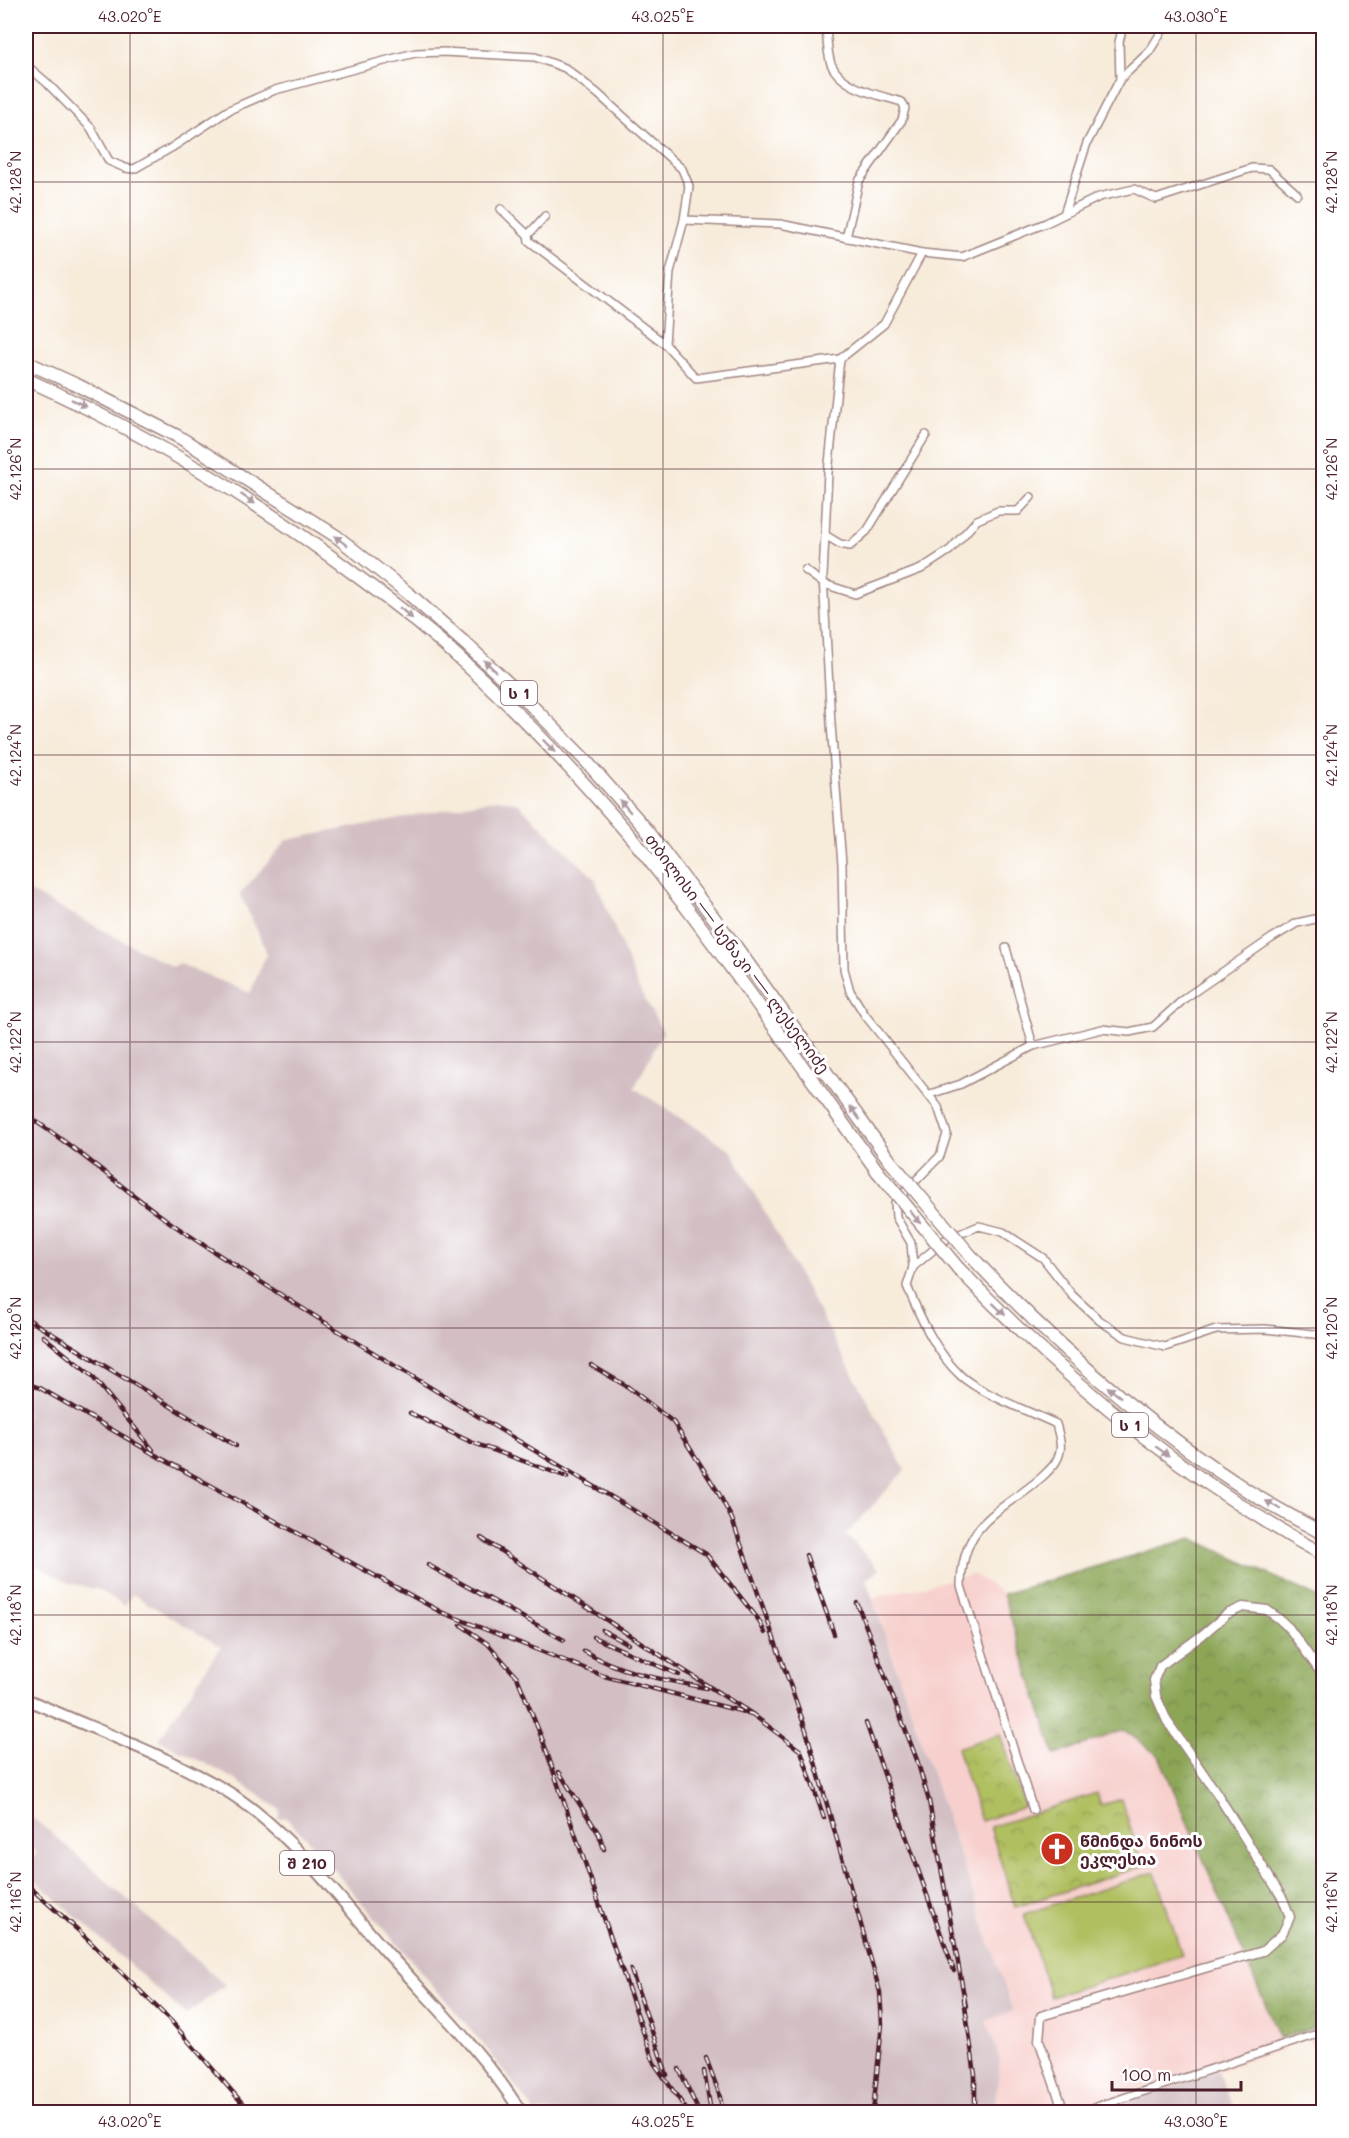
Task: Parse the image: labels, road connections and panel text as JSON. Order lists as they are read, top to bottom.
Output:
{
  "streets": {
    "highway": ["ს 1", "თბილისი — სენაკი — ლესელიძე"],
    "main road": ["შ 210"]
  },
  "places": {
    "church": ["წმინდა ნინოს ეკლესია"]
  },
  "scale_bar": "100 m",
  "coordinates": [
    "43.020°E",
    "43.025°E",
    "43.030°E",
    "42.128°N",
    "42.126°N",
    "42.124°N",
    "42.122°N",
    "42.120°N",
    "42.118°N",
    "42.116°N"
  ]
}
